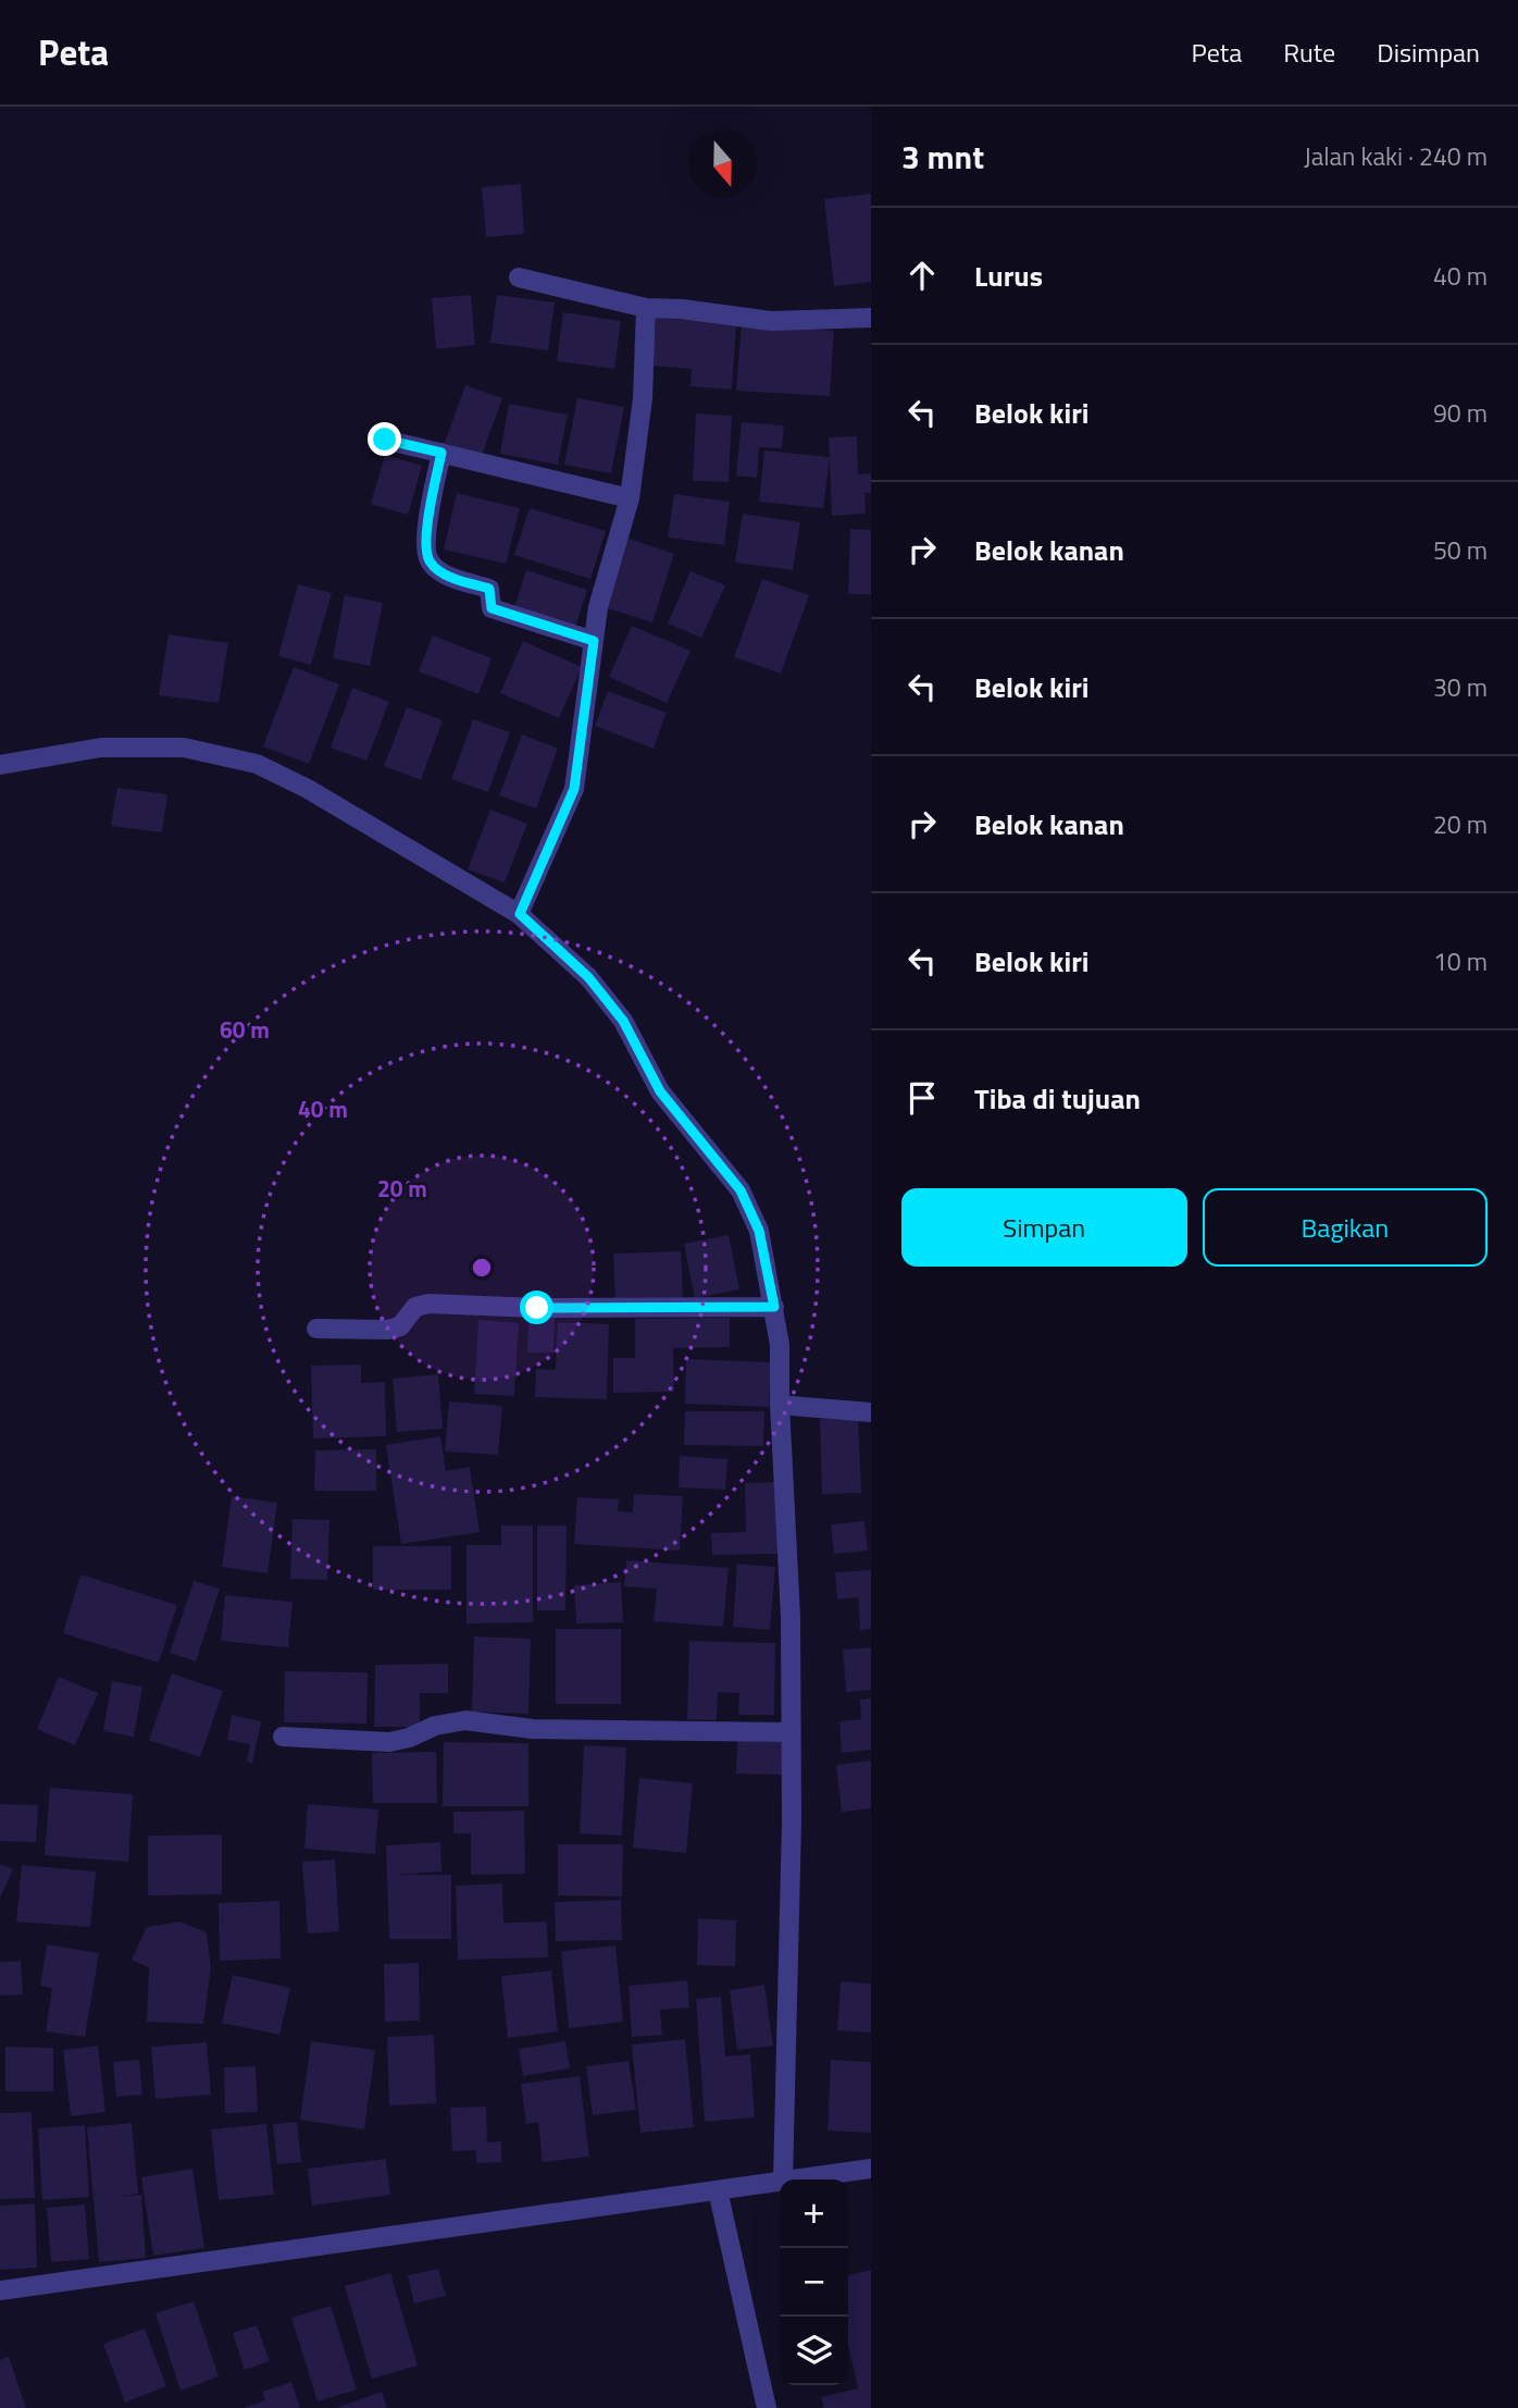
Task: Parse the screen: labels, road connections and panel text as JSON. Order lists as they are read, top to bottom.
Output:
{
  "north": "bottom",
  "page": {
    "header": "Peta",
    "nav": ["Peta", "Rute", "Disimpan"],
    "heading": ["3 mnt", "Jalan kaki · 240 m"],
    "list": [
      ["Lurus", "40 m"],
      ["Belok kiri", "90 m"],
      ["Belok kanan", "50 m"],
      ["Belok kiri", "30 m"],
      ["Belok kanan", "20 m"],
      ["Belok kiri", "10 m"],
      "Tiba di tujuan"
    ],
    "buttons": ["Simpan", "Bagikan"],
    "map_buttons": ["+", "−"]
  },
  "rings": ["60 m", "40 m", "20 m"]
}
